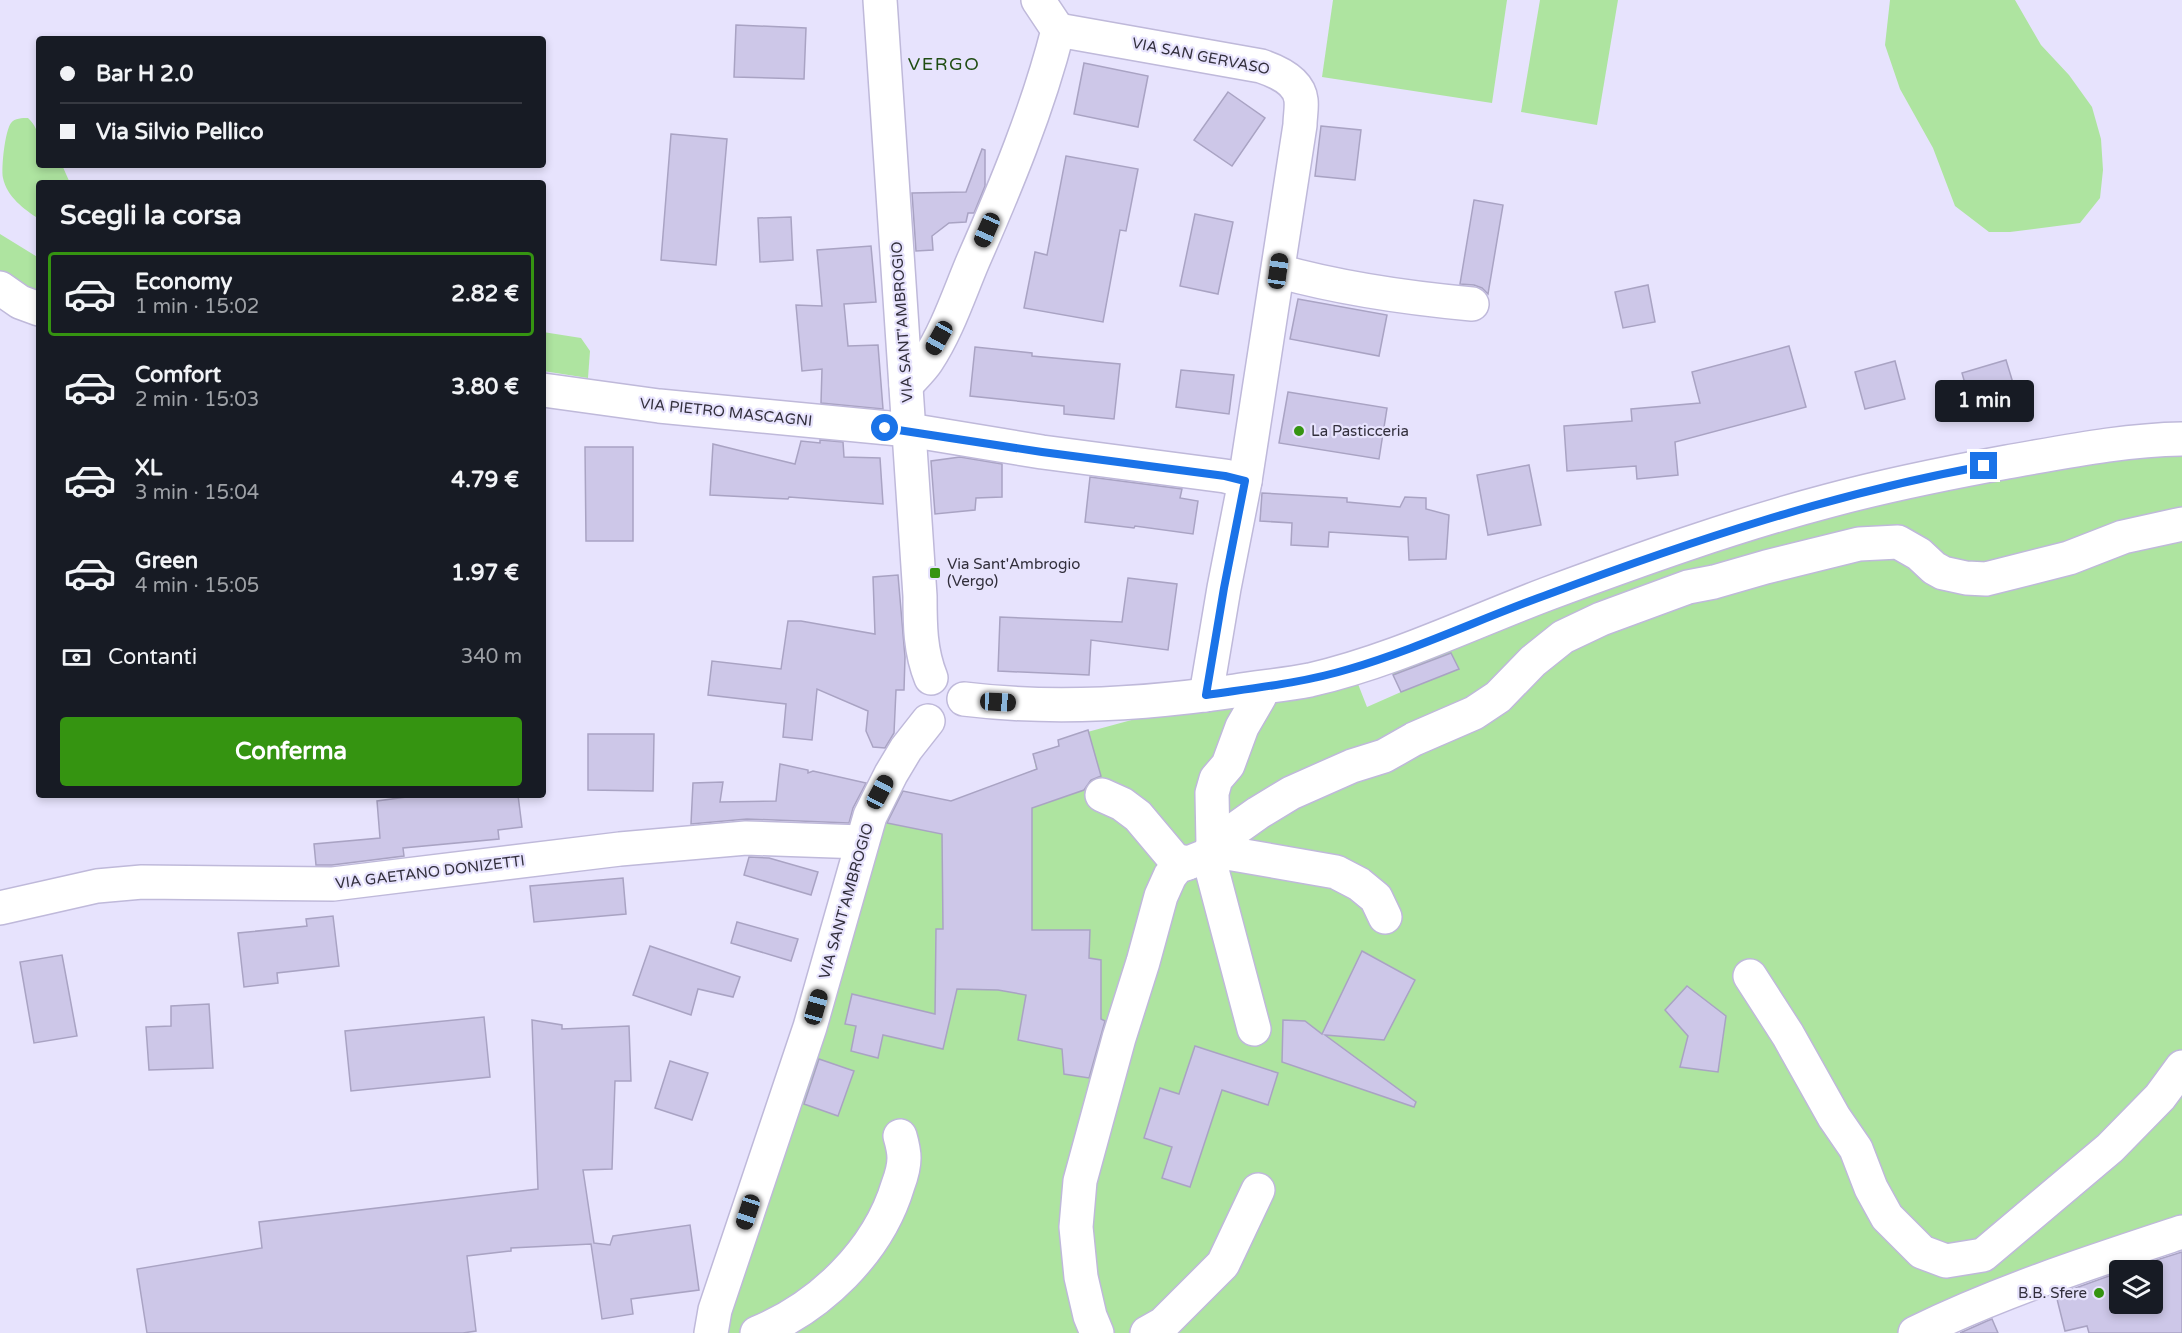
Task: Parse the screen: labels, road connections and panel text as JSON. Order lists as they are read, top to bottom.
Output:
{
  "streets": {
    "street": [
      "VIA SAN GERVASO",
      "VIA SANT'AMBROGIO",
      "VIA PIETRO MASCAGNI",
      "VIA GAETANO DONIZETTI"
    ]
  },
  "crossings": [
    ["VIA SAN GERVASO", "VIA PIETRO MASCAGNI"],
    ["VIA SANT'AMBROGIO", "VIA PIETRO MASCAGNI"],
    ["VIA SANT'AMBROGIO", "VIA GAETANO DONIZETTI"]
  ],
  "districts": ["VERGO"],
  "places": {
    "other": ["La Pasticceria", "B.B. Sfere"],
    "transit": ["Via Sant'Ambrogio (Vergo)"]
  },
  "page": {
    "banner": ["Bar H 2.0", "Via Silvio Pellico"],
    "heading": "Scegli la corsa",
    "list": [
      {
        "name": "Economy",
        "note": "1 min · 15:02",
        "value": "2.82 €"
      },
      {
        "name": "Comfort",
        "note": "2 min · 15:03",
        "value": "3.80 €"
      },
      {
        "name": "XL",
        "note": "3 min · 15:04",
        "value": "4.79 €"
      },
      {
        "name": "Green",
        "note": "4 min · 15:05",
        "value": "1.97 €"
      }
    ],
    "bubble": "1 min",
    "pay": ["Contanti", "340 m"],
    "buttons": "Conferma"
  }
}
